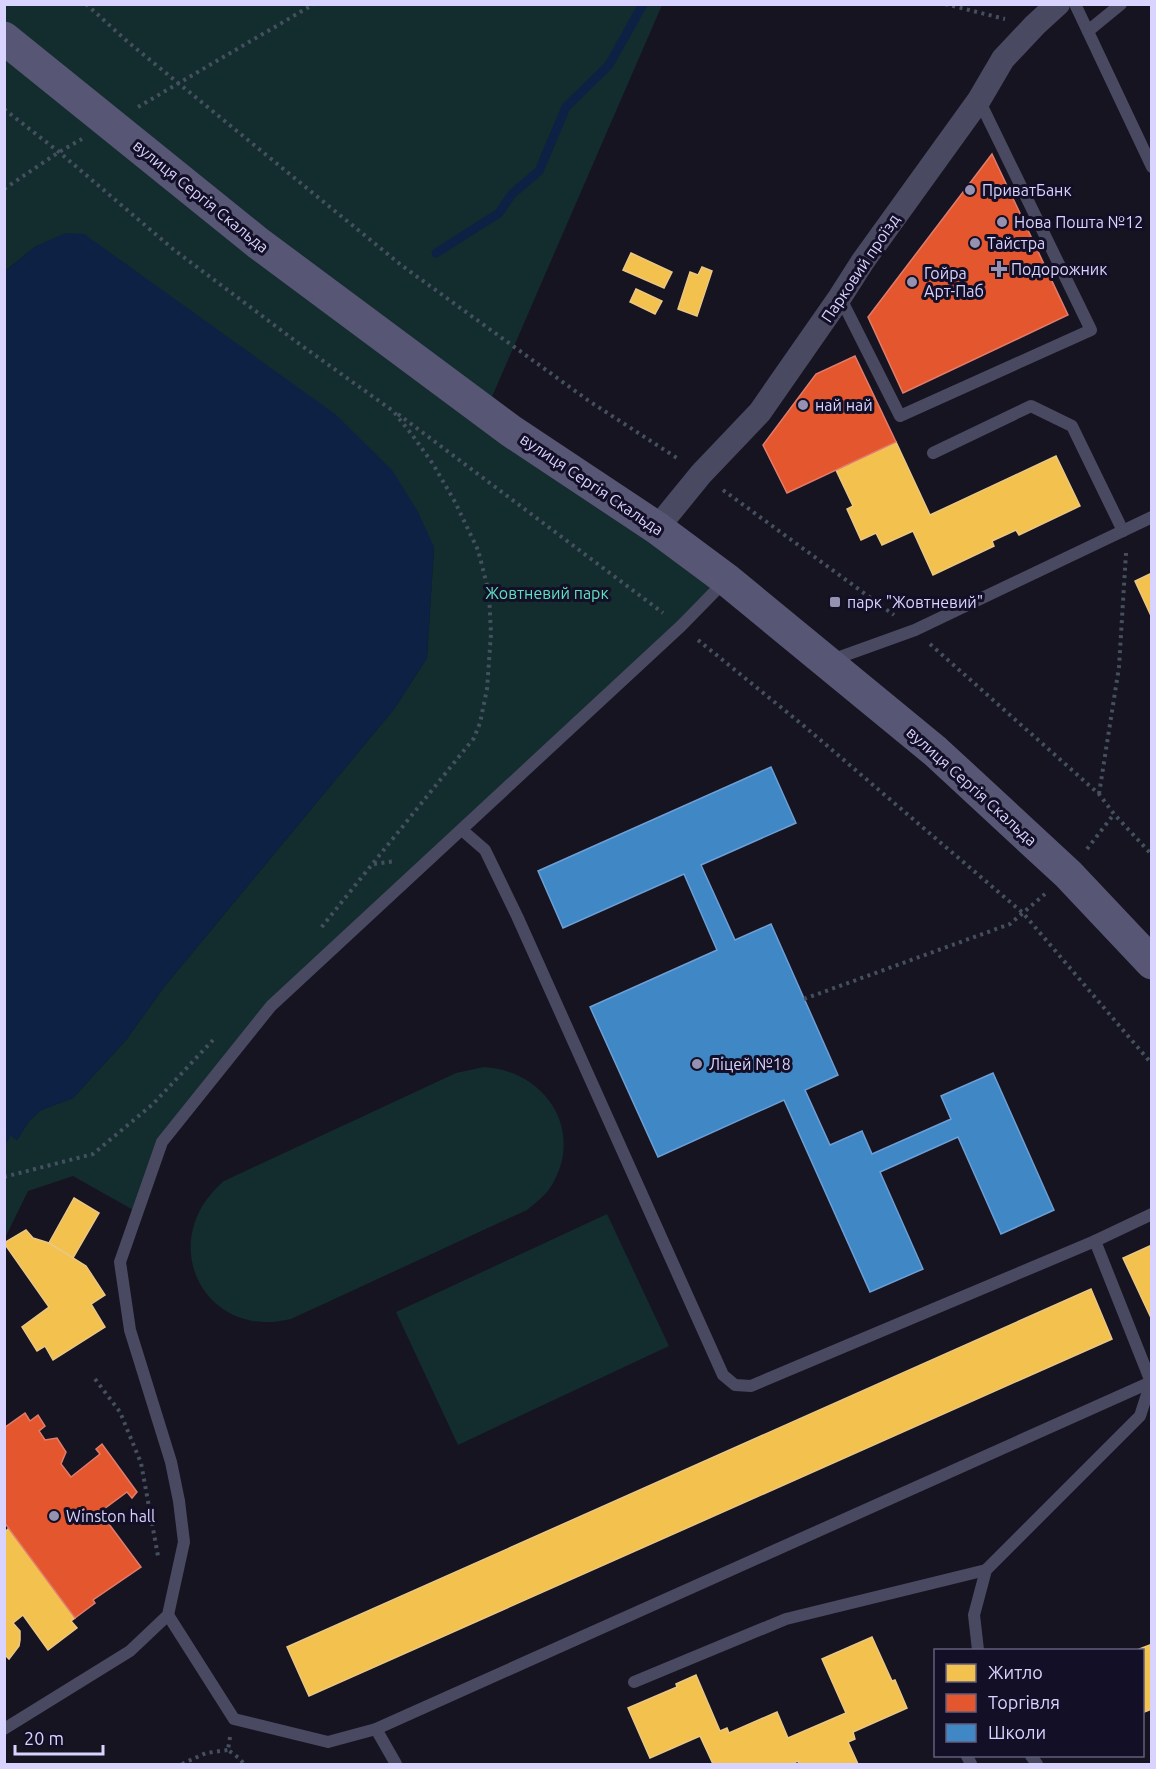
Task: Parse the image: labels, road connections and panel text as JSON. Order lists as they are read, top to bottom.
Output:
{
  "streets": {
    "main road": ["вулиця Сергія Скальда"],
    "street": ["Парковий проїзд"]
  },
  "crossings": [
    ["вулиця Сергія Скальда", "Парковий проїзд"]
  ],
  "parks": ["Жовтневий парк"],
  "places": {
    "other": [
      "ПриватБанк",
      "Нова Пошта №12",
      "Тайстра",
      "Гойра Арт-Паб",
      "най най",
      "Ліцей №18",
      "Winston hall"
    ],
    "health": ["Подорожник"],
    "transit": ["парк \"Жовтневий\""]
  },
  "legend": ["Житло", "Торгівля", "Школи"],
  "scale_bar": "20 m"
}
